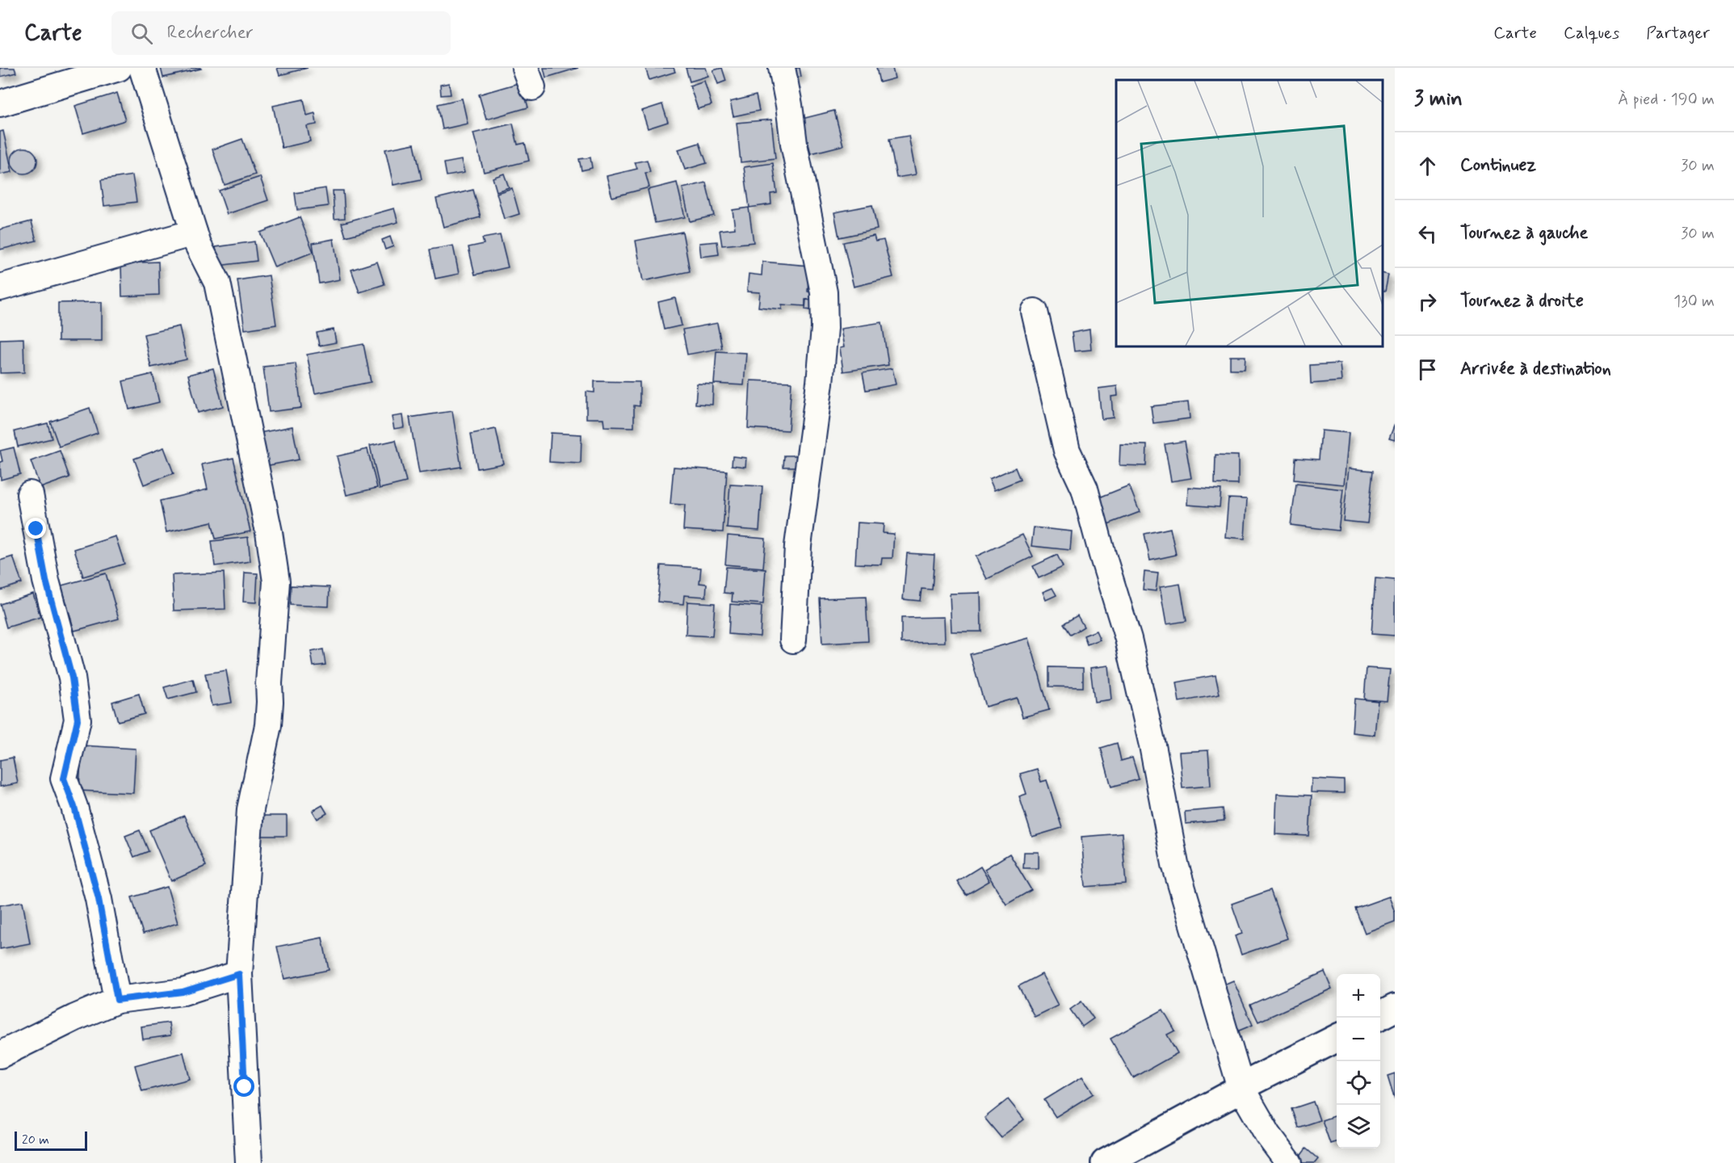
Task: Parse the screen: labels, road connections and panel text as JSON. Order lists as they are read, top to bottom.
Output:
{
  "scale_bar": "20 m",
  "page": {
    "header": "Carte",
    "search": "Rechercher",
    "nav": ["Carte", "Calques", "Partager"],
    "heading": ["3 min", "À pied · 190 m"],
    "list": [
      ["Continuez", "30 m"],
      ["Tournez à gauche", "30 m"],
      ["Tournez à droite", "130 m"],
      "Arrivée à destination"
    ],
    "map_buttons": ["+", "−"],
    "scale": "20 m"
  }
}
